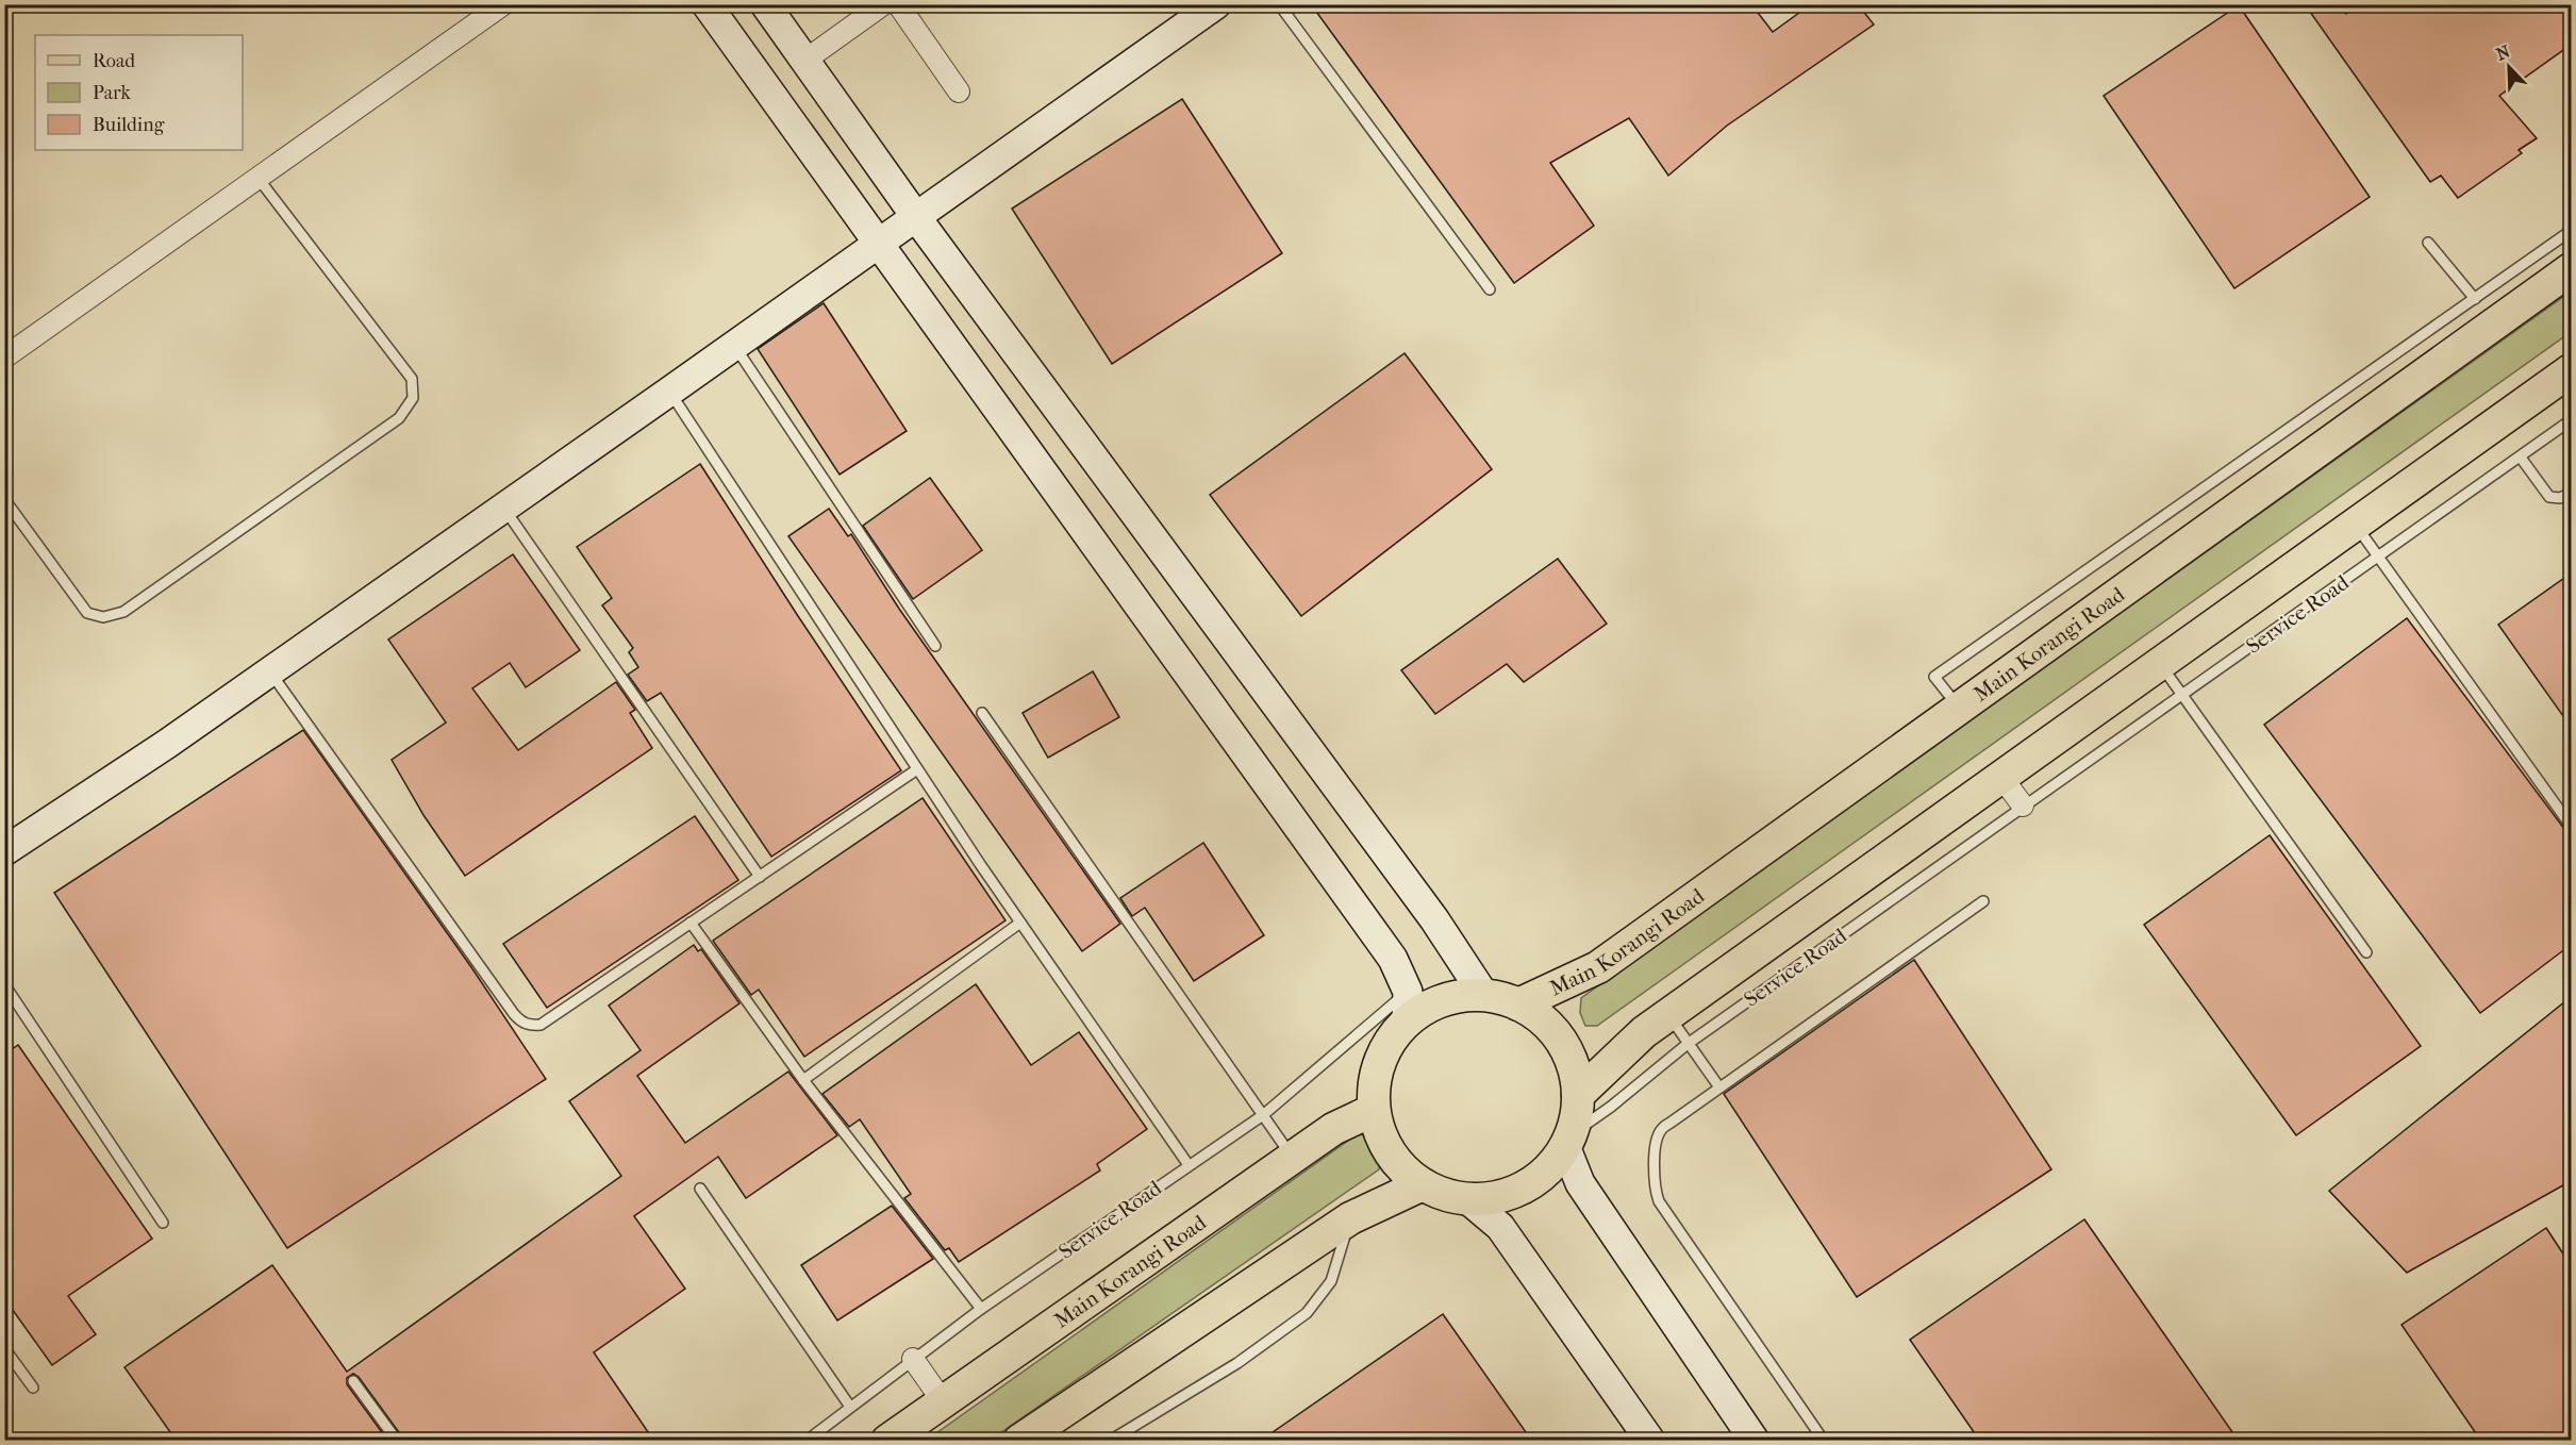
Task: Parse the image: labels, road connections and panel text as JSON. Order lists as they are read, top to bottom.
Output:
{
  "streets": {
    "main road": ["Main Korangi Road"],
    "lane": ["Service Road"]
  },
  "crossings": [
    ["Service Road", "Main Korangi Road"]
  ],
  "legend": ["Road", "Park", "Building"],
  "north": "top left"
}
